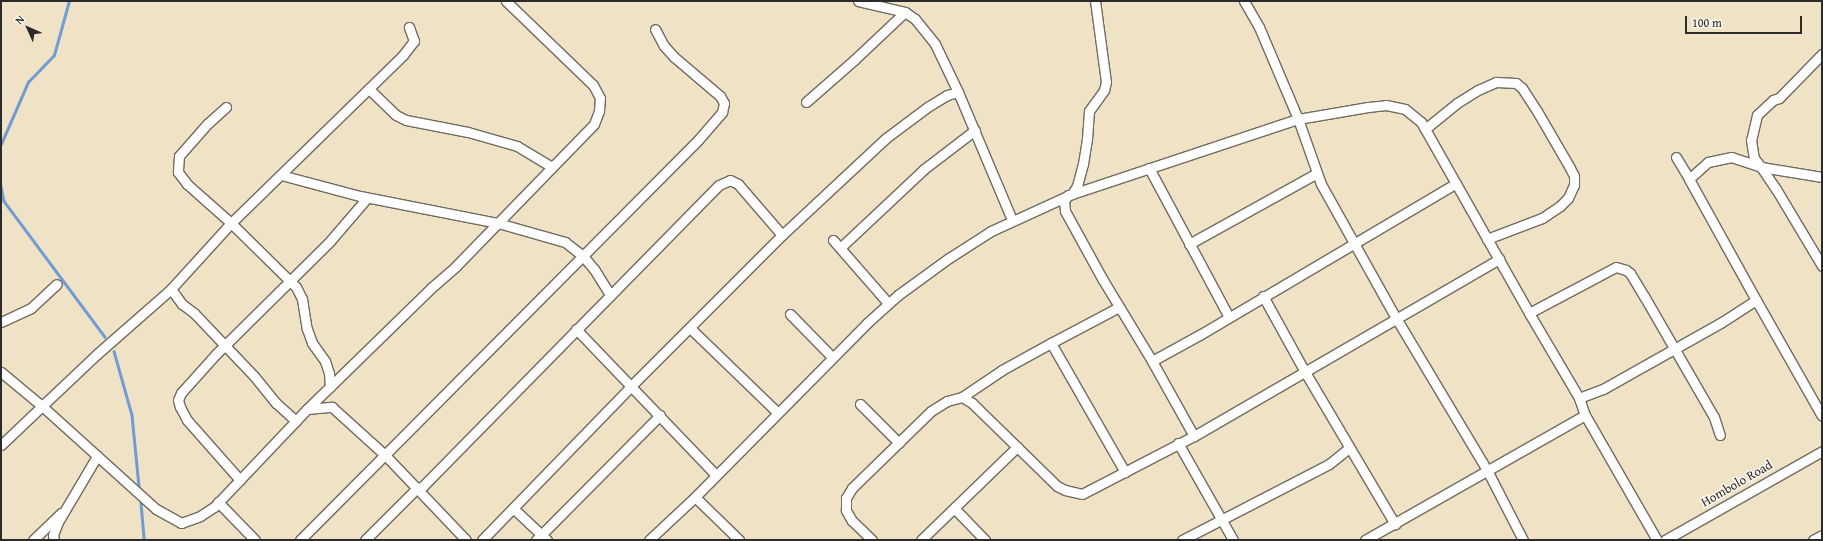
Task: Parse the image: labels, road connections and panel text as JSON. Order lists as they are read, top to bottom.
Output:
{
  "streets": {
    "street": ["Hombolo Road"]
  },
  "scale_bar": "100 m",
  "north": "top left"
}
